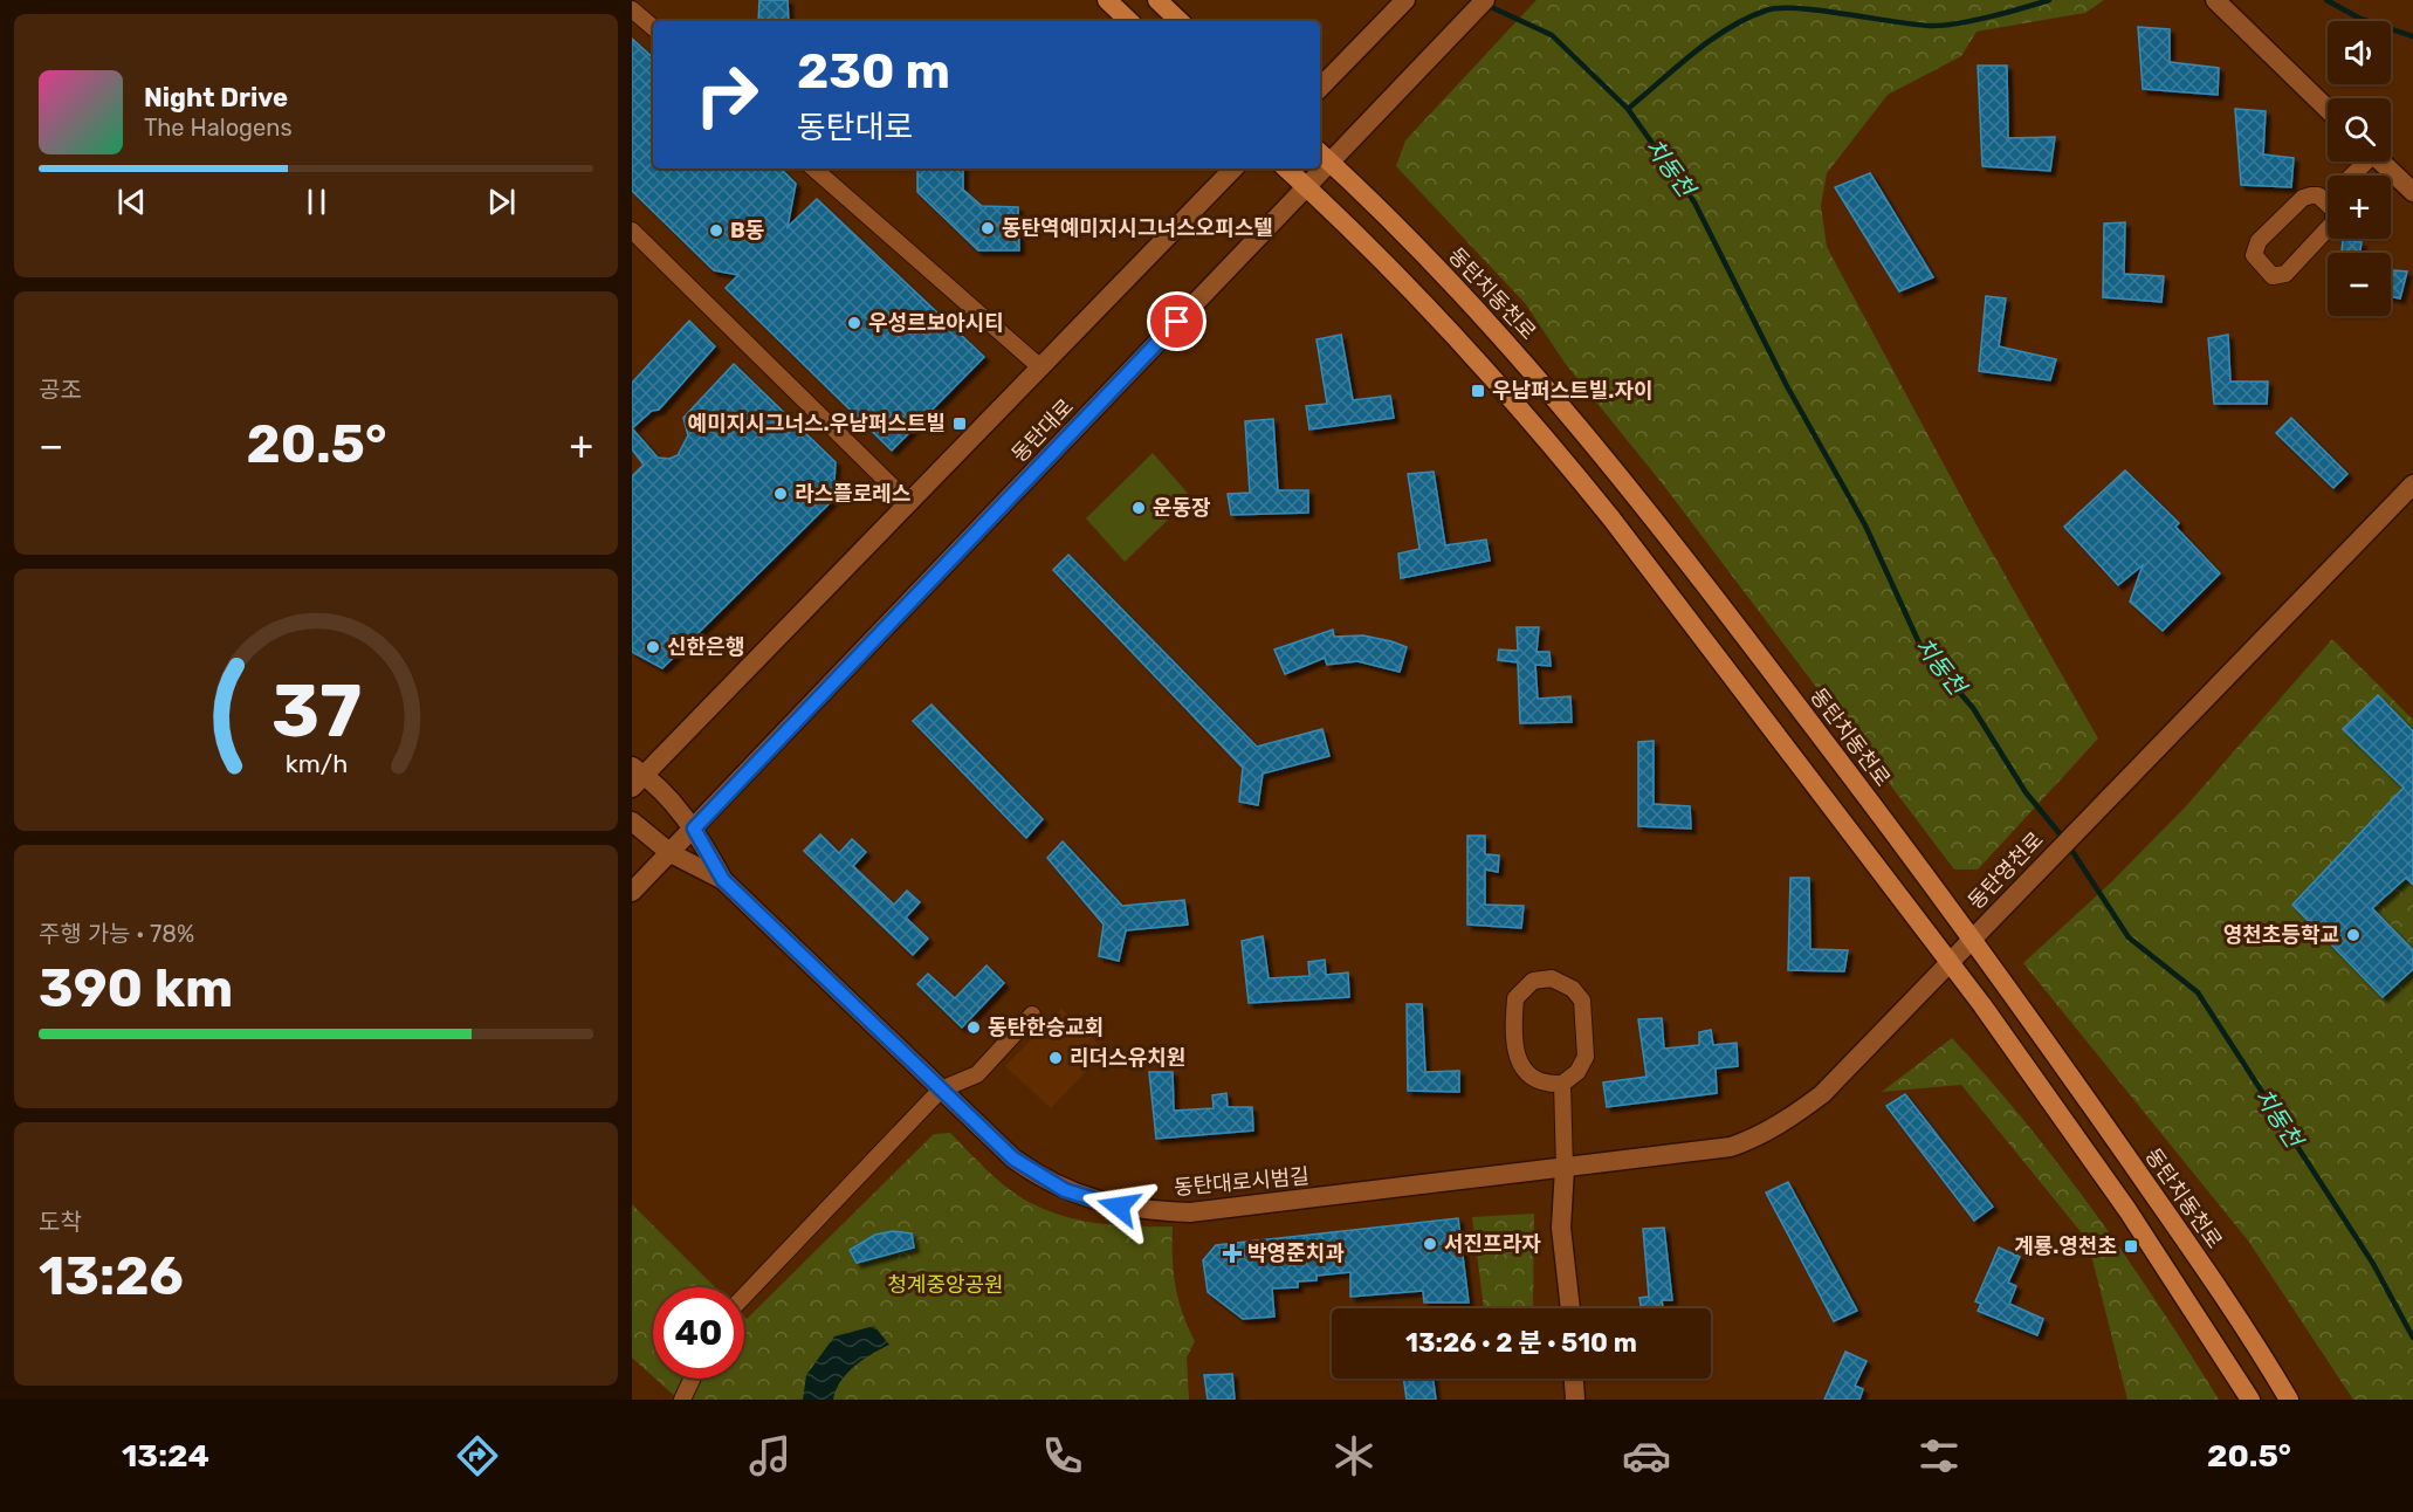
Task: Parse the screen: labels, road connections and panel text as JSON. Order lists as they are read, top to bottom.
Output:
{
  "streets": {
    "main road": ["동탄치동천로"],
    "street": ["동탄대로", "동탄영천로", "동탄대로시범길"]
  },
  "crossings": [
    ["동탄치동천로", "동탄대로"],
    ["동탄치동천로", "동탄영천로"],
    ["동탄대로", "동탄대로시범길"],
    ["동탄영천로", "동탄대로시범길"]
  ],
  "water": ["치동천"],
  "parks": ["청계중앙공원"],
  "places": {
    "other": [
      "동탄역예미지시그너스오피스텔",
      "B동",
      "우성르보아시티",
      "라스플로레스",
      "운동장",
      "신한은행",
      "영천초등학교",
      "동탄한승교회",
      "리더스유치원",
      "서진프라자"
    ],
    "transit": ["우남퍼스트빌.자이", "예미지시그너스.우남퍼스트빌", "계룡.영천초"],
    "health": ["박영준치과"]
  },
  "page": {
    "map_buttons": ["+", "−"],
    "turn": ["230 m", "동탄대로"],
    "song": ["Night Drive", "The Halogens"],
    "tile": [
      "공조",
      ["주행 가능 · 78%", "390 km"],
      ["도착", "13:26"]
    ],
    "heat": ["−", "20.5°", "+"],
    "limit": "40",
    "trip": "13:26 · 2 분 · 510 m",
    "tabs": ["13:24", "20.5°"],
    "gauge": ["37", "km/h"]
  }
}
